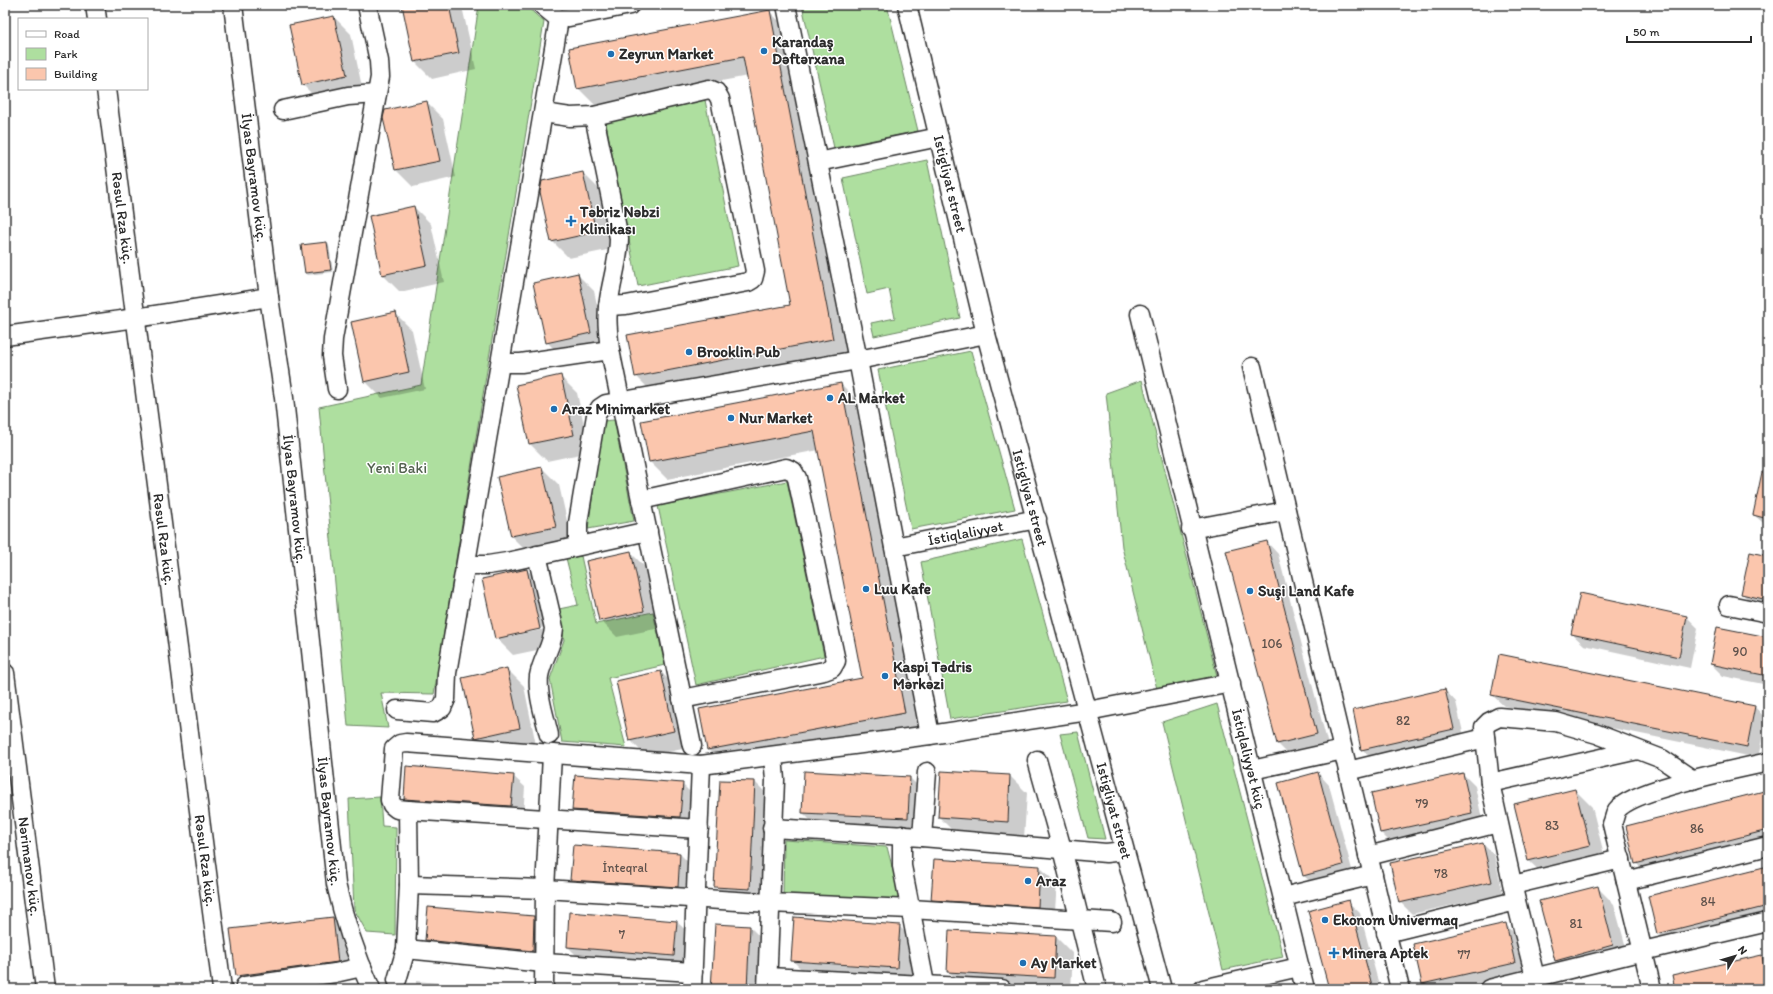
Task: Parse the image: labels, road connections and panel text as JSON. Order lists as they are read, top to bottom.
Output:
{
  "streets": {
    "street": [
      "İlyas Bayramov küç.",
      "Istigliyat street",
      "Rəsul Rza küç.",
      "İstiqlaliyyət",
      "İstiqlaliyyət küç",
      "Nərimanov küç."
    ]
  },
  "crossings": [
    ["Istigliyat street", "İstiqlaliyyət"]
  ],
  "parks": ["Yeni Baki"],
  "places": {
    "other": [
      "Karandaş Dəftərxana",
      "Zeyrun Market",
      "Brooklin Pub",
      "AL Market",
      "Araz Minimarket",
      "Nur Market",
      "Luu Kafe",
      "Suşi Land Kafe",
      "Kaspi Tədris Mərkəzi",
      "Araz",
      "Ekonom Univermaq",
      "Ay Market"
    ],
    "health": ["Təbriz Nəbzi Klinikası", "Minera Aptek"]
  },
  "house_numbers": [
    "106",
    "90",
    "82",
    "79",
    "83",
    "86",
    "İnteqral",
    "78",
    "84",
    "81",
    "7",
    "77"
  ],
  "legend": ["Road", "Park", "Building"],
  "scale_bar": "50 m",
  "north": "top right"
}
